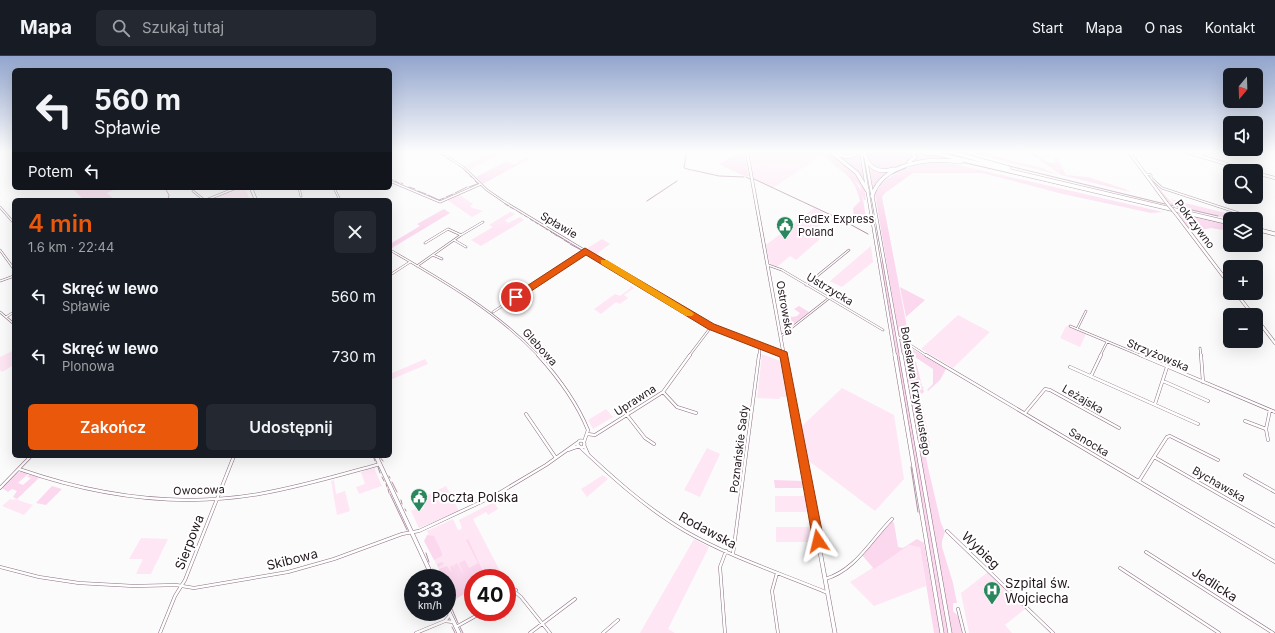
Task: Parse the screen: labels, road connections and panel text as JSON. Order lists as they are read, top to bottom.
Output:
{
  "streets": {
    "main road": ["Pokrzywno", "Ostrowska", "Bolesława Krzywoustego"],
    "street": [
      "Spławie",
      "Ustrzycka",
      "Glebowa",
      "Strzyżowska",
      "Leżajska",
      "Uprawna",
      "Sanocka",
      "Poznańskie Sady",
      "Bychawska",
      "Owocowa",
      "Rodawska",
      "Sierpowa",
      "Wybieg",
      "Skibowa",
      "Jedlicka"
    ]
  },
  "crossings": [
    ["Spławie", "Ostrowska"],
    ["Spławie", "Uprawna"],
    ["Spławie", "Poznańskie Sady"],
    ["Ustrzycka", "Ostrowska"],
    ["Ostrowska", "Rodawska"],
    ["Glebowa", "Uprawna"],
    ["Bolesława Krzywoustego", "Sanocka"],
    ["Leżajska", "Sanocka"],
    ["Sanocka", "Bychawska"],
    ["Poznańskie Sady", "Rodawska"],
    ["Owocowa", "Sierpowa"],
    ["Rodawska", "Skibowa"],
    ["Sierpowa", "Skibowa"]
  ],
  "places": {
    "public building": ["FedEx Express Poland", "Poczta Polska"],
    "hospital": ["Szpital św. Wojciecha"]
  },
  "north": "bottom",
  "page": {
    "header": "Mapa",
    "search": "Szukaj tutaj",
    "nav": [
      "Start",
      "Mapa",
      "O nas",
      "Kontakt"
    ],
    "map_buttons": ["+", "−"],
    "turn": ["560 m", "Spławie"],
    "then": "Potem",
    "heading": ["4 min", "1.6 km · 22:44"],
    "list": [
      {
        "name": "Skręć w lewo",
        "note": "Spławie",
        "value": "560 m"
      },
      {
        "name": "Skręć w lewo",
        "note": "Plonowa",
        "value": "730 m"
      }
    ],
    "buttons": ["Zakończ", "Udostępnij"],
    "speed": "33 km/h",
    "limit": "40"
  }
}
